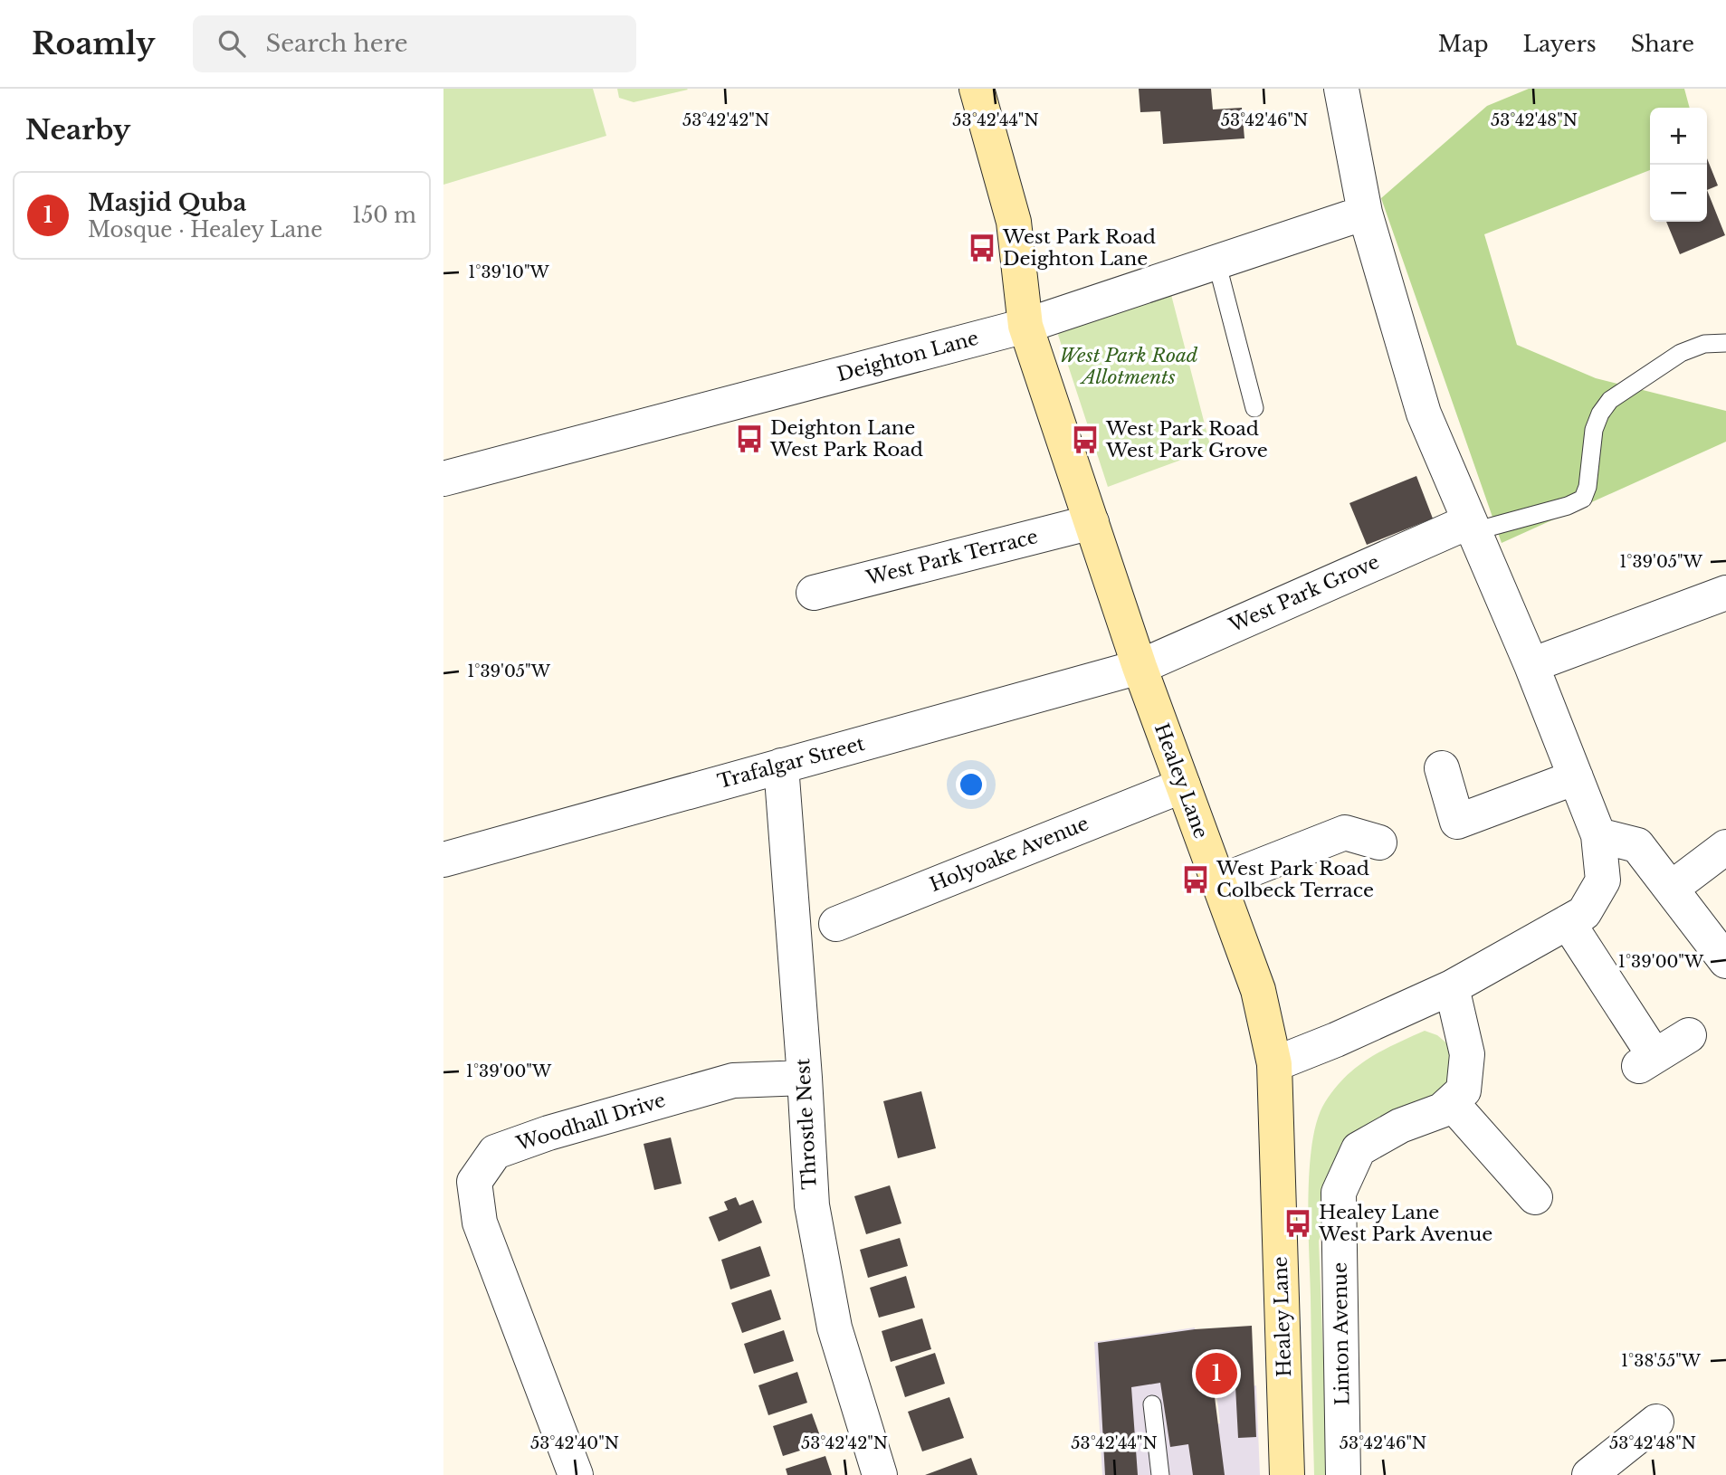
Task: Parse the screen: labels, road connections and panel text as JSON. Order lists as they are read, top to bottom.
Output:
{
  "streets": {
    "main road": ["Healey Lane"],
    "street": [
      "Deighton Lane",
      "West Park Terrace",
      "West Park Grove",
      "Trafalgar Street",
      "Holyoake Avenue",
      "Woodhall Drive",
      "Throstle Nest",
      "Linton Avenue"
    ]
  },
  "crossings": [
    ["Deighton Lane", "Healey Lane"],
    ["West Park Terrace", "Healey Lane"],
    ["West Park Grove", "Trafalgar Street"],
    ["West Park Grove", "Healey Lane"],
    ["Trafalgar Street", "Healey Lane"],
    ["Trafalgar Street", "Throstle Nest"],
    ["Healey Lane", "Holyoake Avenue"],
    ["Woodhall Drive", "Throstle Nest"]
  ],
  "parks": ["West Park Road Allotments"],
  "places": {
    "bus stop": [
      "West Park Road Deighton Lane",
      "Deighton Lane West Park Road",
      "West Park Road West Park Grove",
      "West Park Road Colbeck Terrace",
      "Healey Lane West Park Avenue"
    ]
  },
  "page": {
    "header": "Roamly",
    "search": "Search here",
    "nav": ["Map", "Layers", "Share"],
    "heading": "Nearby",
    "map_buttons": ["+", "−"],
    "list": [
      {
        "mark": "1",
        "name": "Masjid Quba",
        "note": "Mosque · Healey Lane",
        "value": "150 m"
      }
    ],
    "pins": "1"
  },
  "coordinates": [
    "53°42'42\"N",
    "53°42'44\"N",
    "53°42'46\"N",
    "53°42'48\"N",
    "1°39'10\"W",
    "1°39'05\"W",
    "1°39'00\"W",
    "1°38'55\"W",
    "53°42'40\"N"
  ]
}
